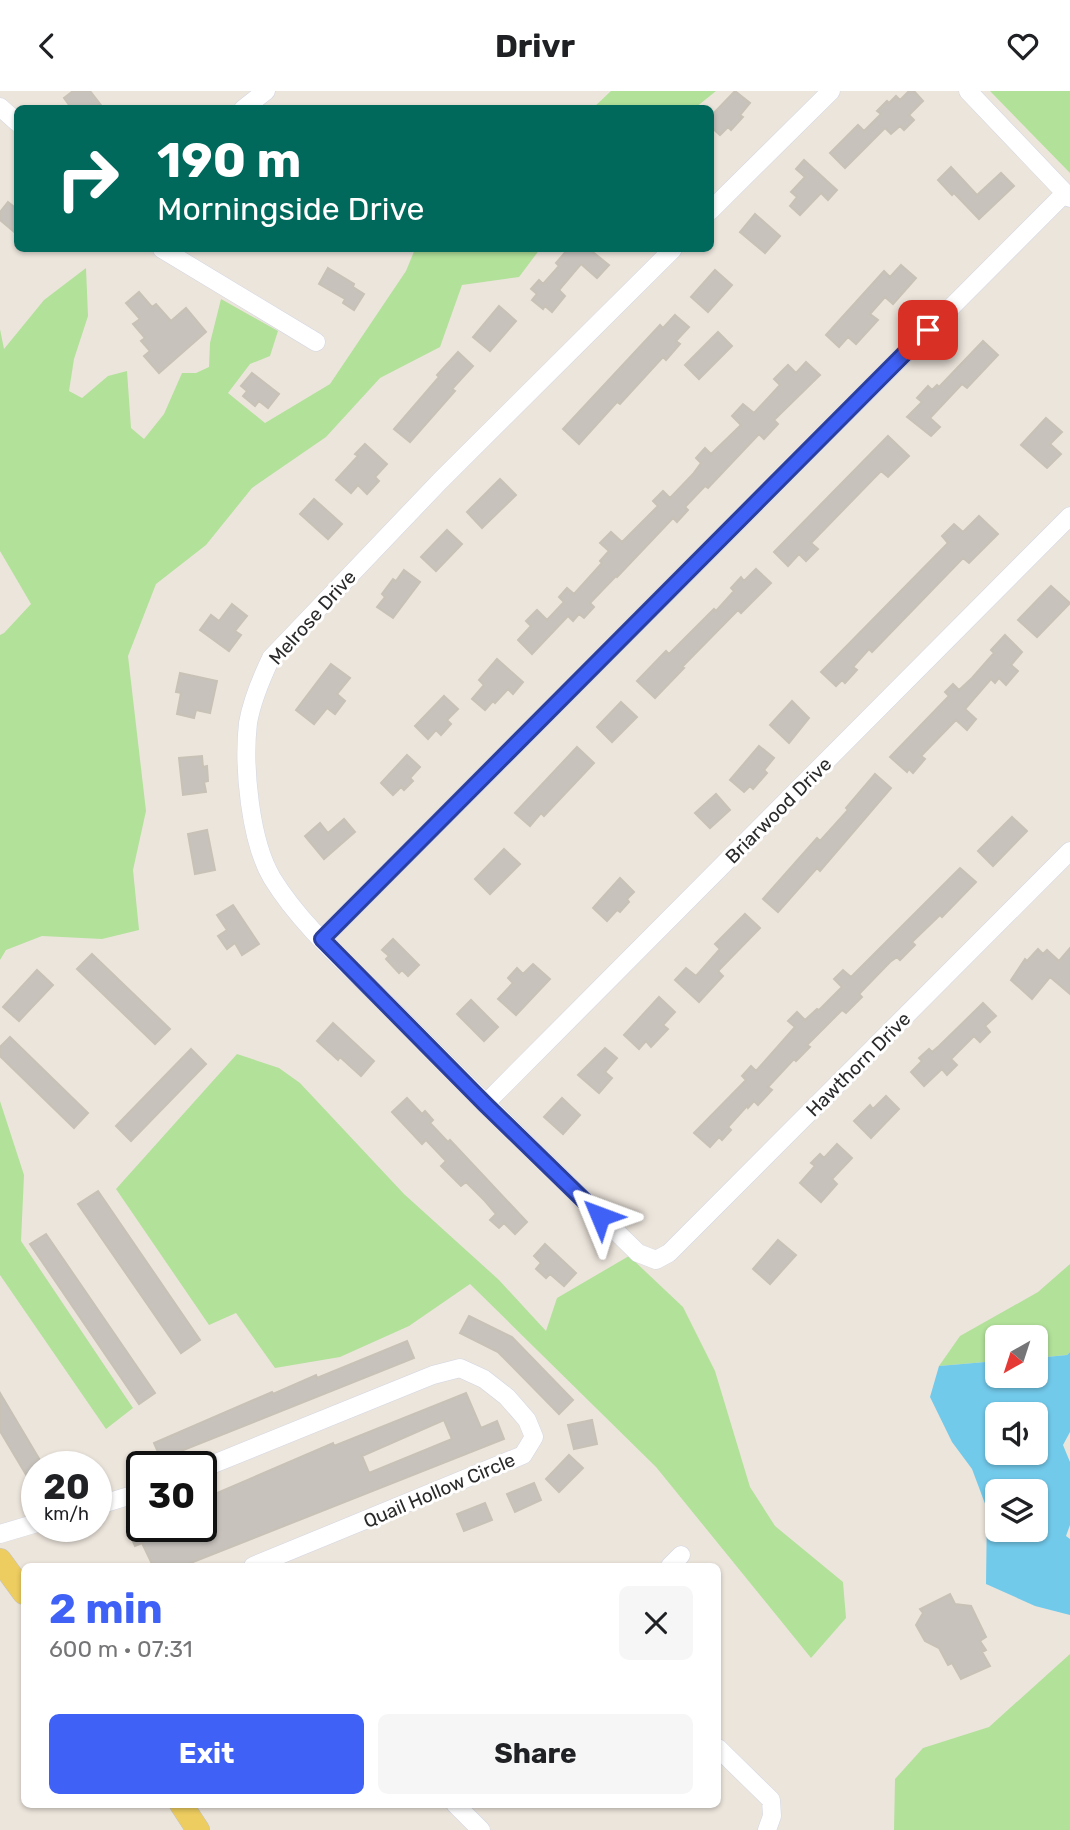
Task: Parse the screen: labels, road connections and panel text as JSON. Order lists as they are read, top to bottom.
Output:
{
  "streets": {
    "street": [
      "Melrose Drive",
      "Briarwood Drive",
      "Hawthorn Drive",
      "Quail Hollow Circle"
    ]
  },
  "crossings": [
    ["Melrose Drive", "Briarwood Drive"],
    ["Melrose Drive", "Hawthorn Drive"]
  ],
  "north": "bottom left",
  "page": {
    "header": "Drivr",
    "turn": ["190 m", "Morningside Drive"],
    "speed": "20 km/h",
    "limit": "30",
    "heading": ["2 min", "600 m · 07:31"],
    "buttons": ["Exit", "Share"]
  }
}
